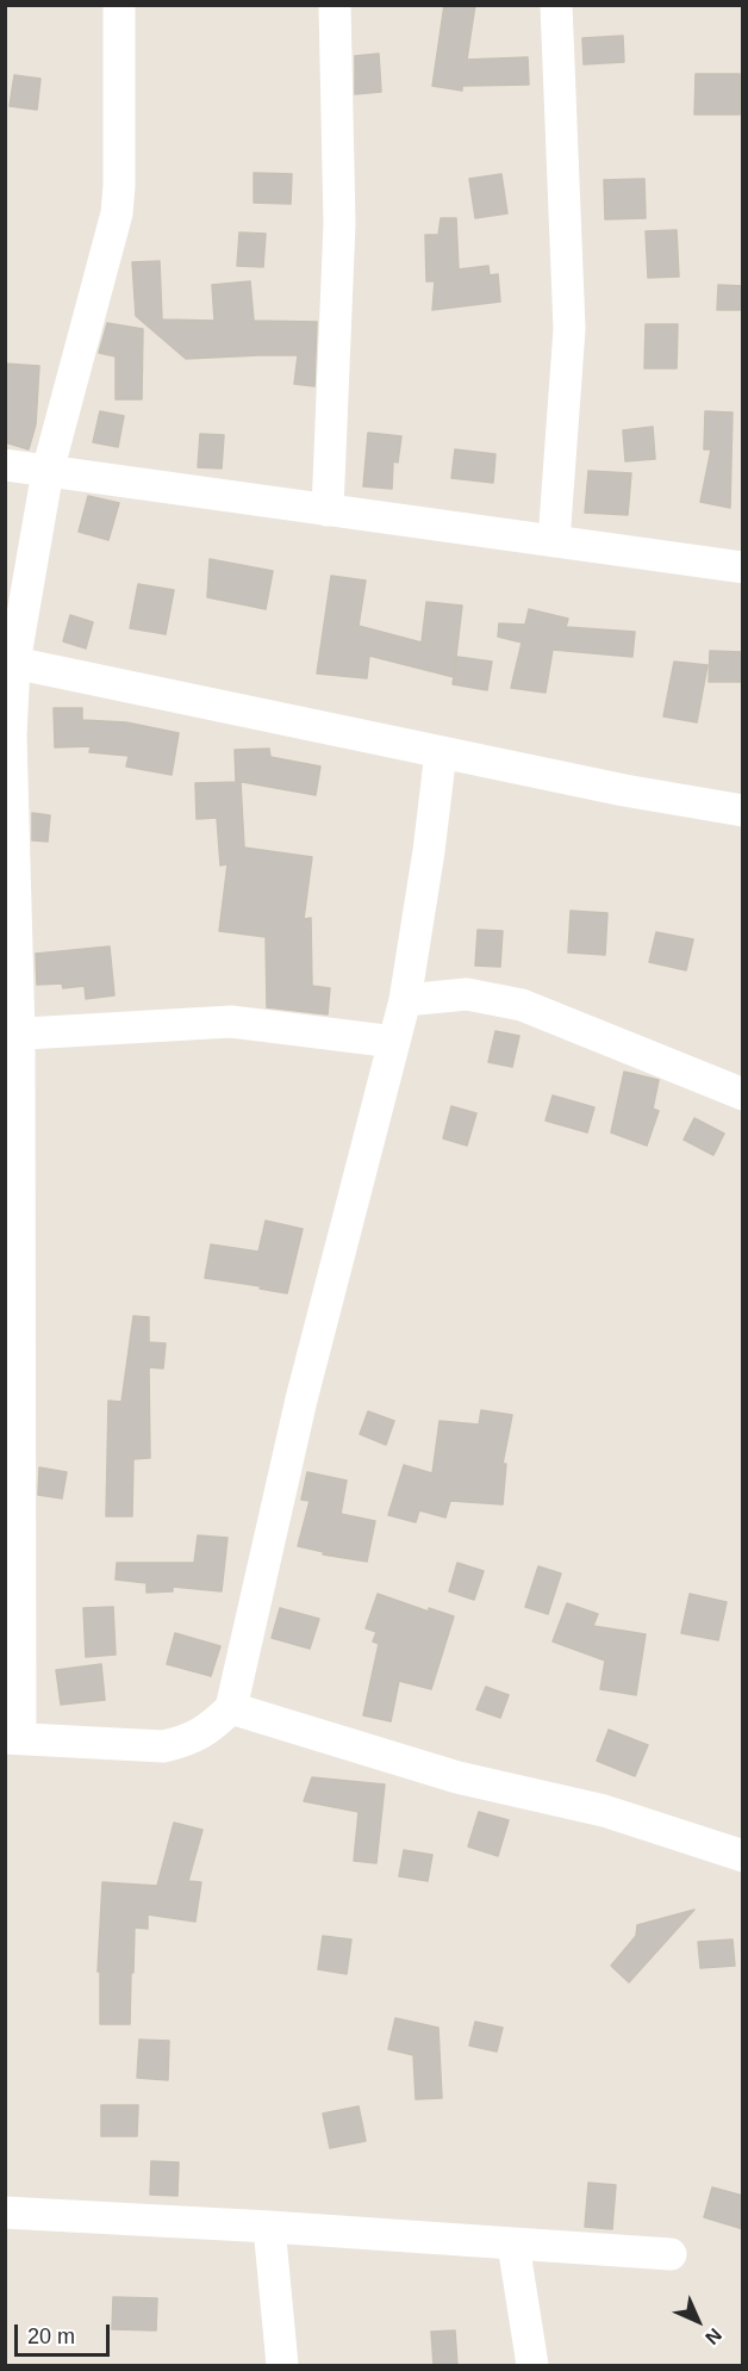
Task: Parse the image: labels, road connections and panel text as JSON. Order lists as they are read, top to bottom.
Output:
{
  "scale_bar": "20 m",
  "north": "bottom right"
}
